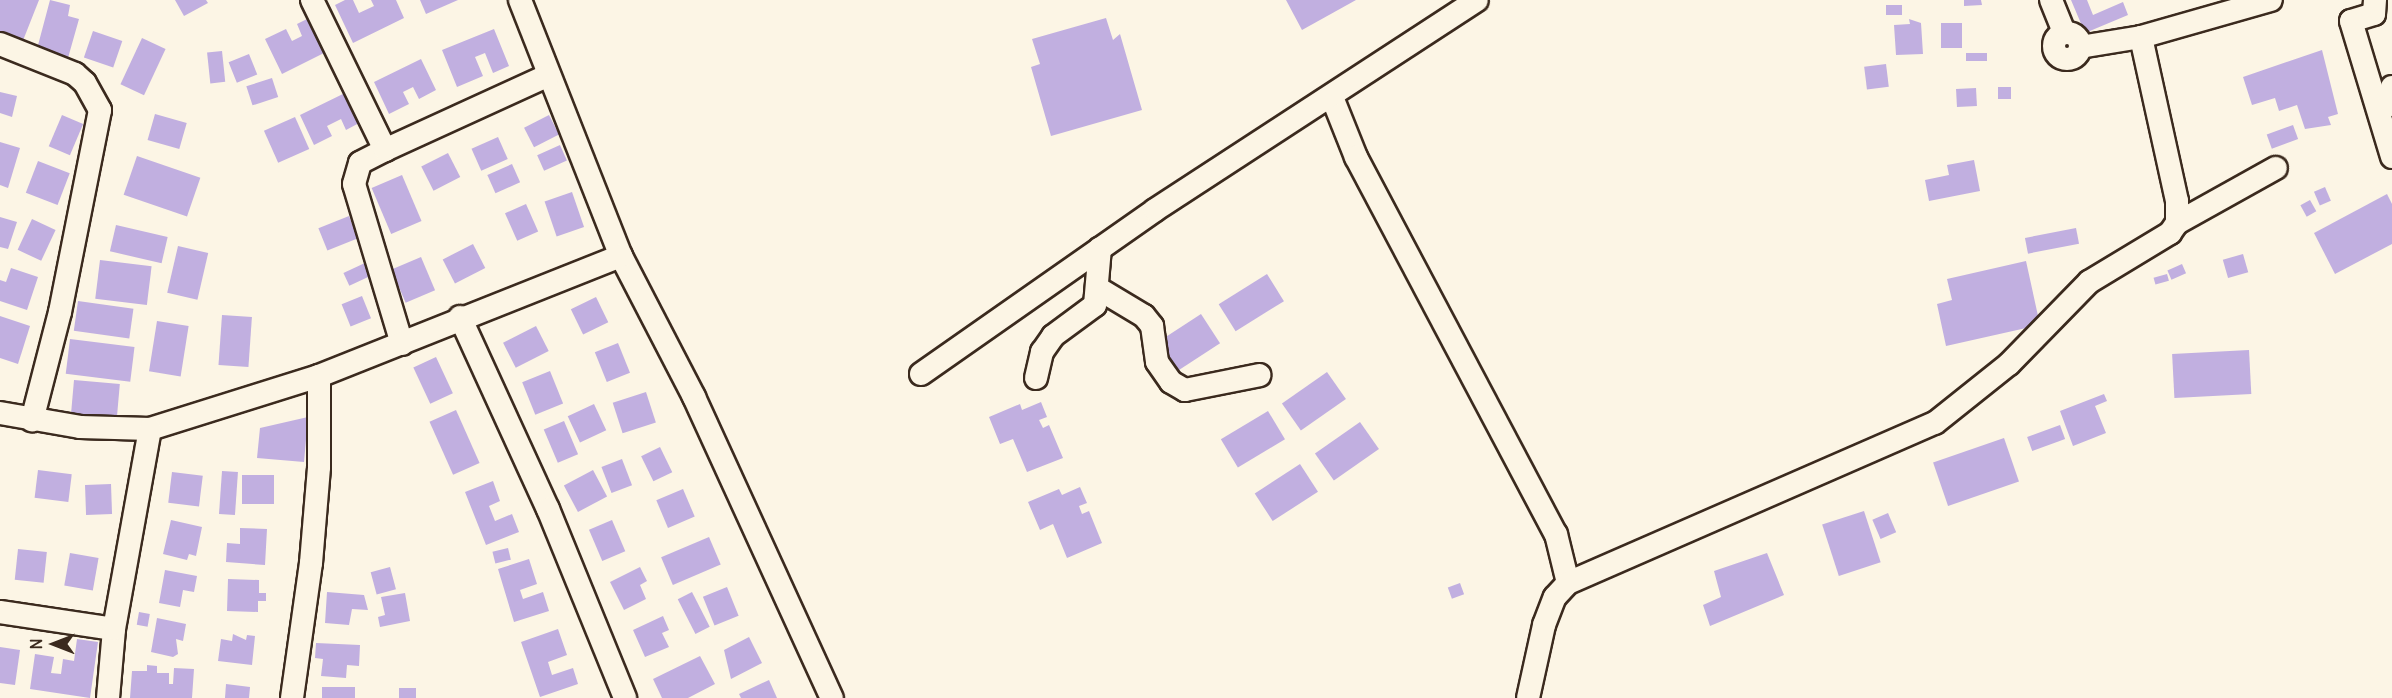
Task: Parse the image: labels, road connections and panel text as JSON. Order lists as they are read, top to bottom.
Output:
{
  "north": "left"
}
